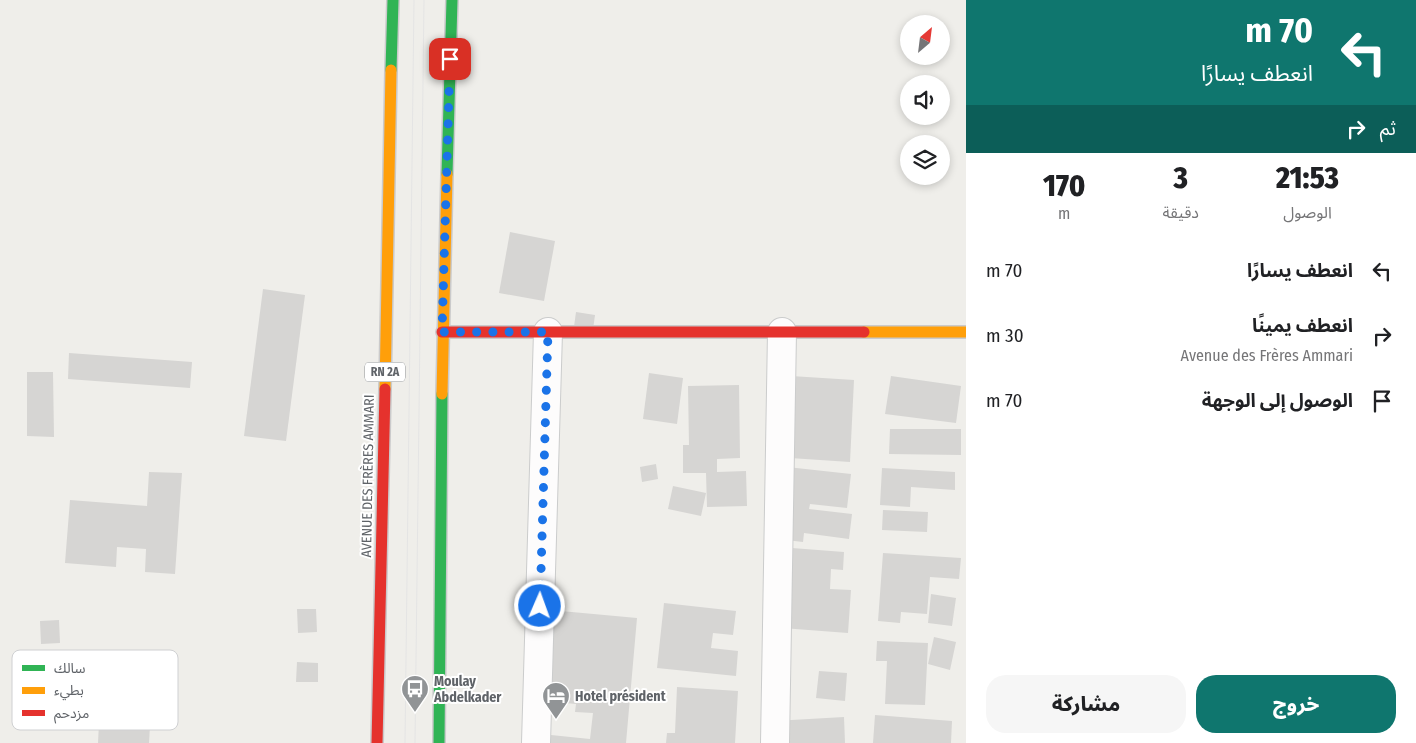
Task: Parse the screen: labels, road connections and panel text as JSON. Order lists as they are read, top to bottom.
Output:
{
  "streets": {
    "main road": ["RN 2A", "AVENUE DES FRÈRES AMMARI"]
  },
  "places": {
    "bus stop": ["Moulay Abdelkader"],
    "hotel": ["Hotel président"]
  },
  "legend": ["سالك", "بطيء", "مزدحم"],
  "north": "top right",
  "page": {
    "turn": ["70 m", "انعطف يسارًا"],
    "then": "ثم",
    "eta": [
      "21:53",
      "الوصول",
      "3",
      "دقيقة",
      "170",
      "m"
    ],
    "list": [
      {
        "name": "انعطف يسارًا",
        "value": "70 m"
      },
      {
        "name": "انعطف يمينًا",
        "note": "Avenue des Frères Ammari",
        "value": "30 m"
      },
      {
        "name": "الوصول إلى الوجهة",
        "value": "70 m"
      }
    ],
    "buttons": ["خروج", "مشاركة"]
  }
}
